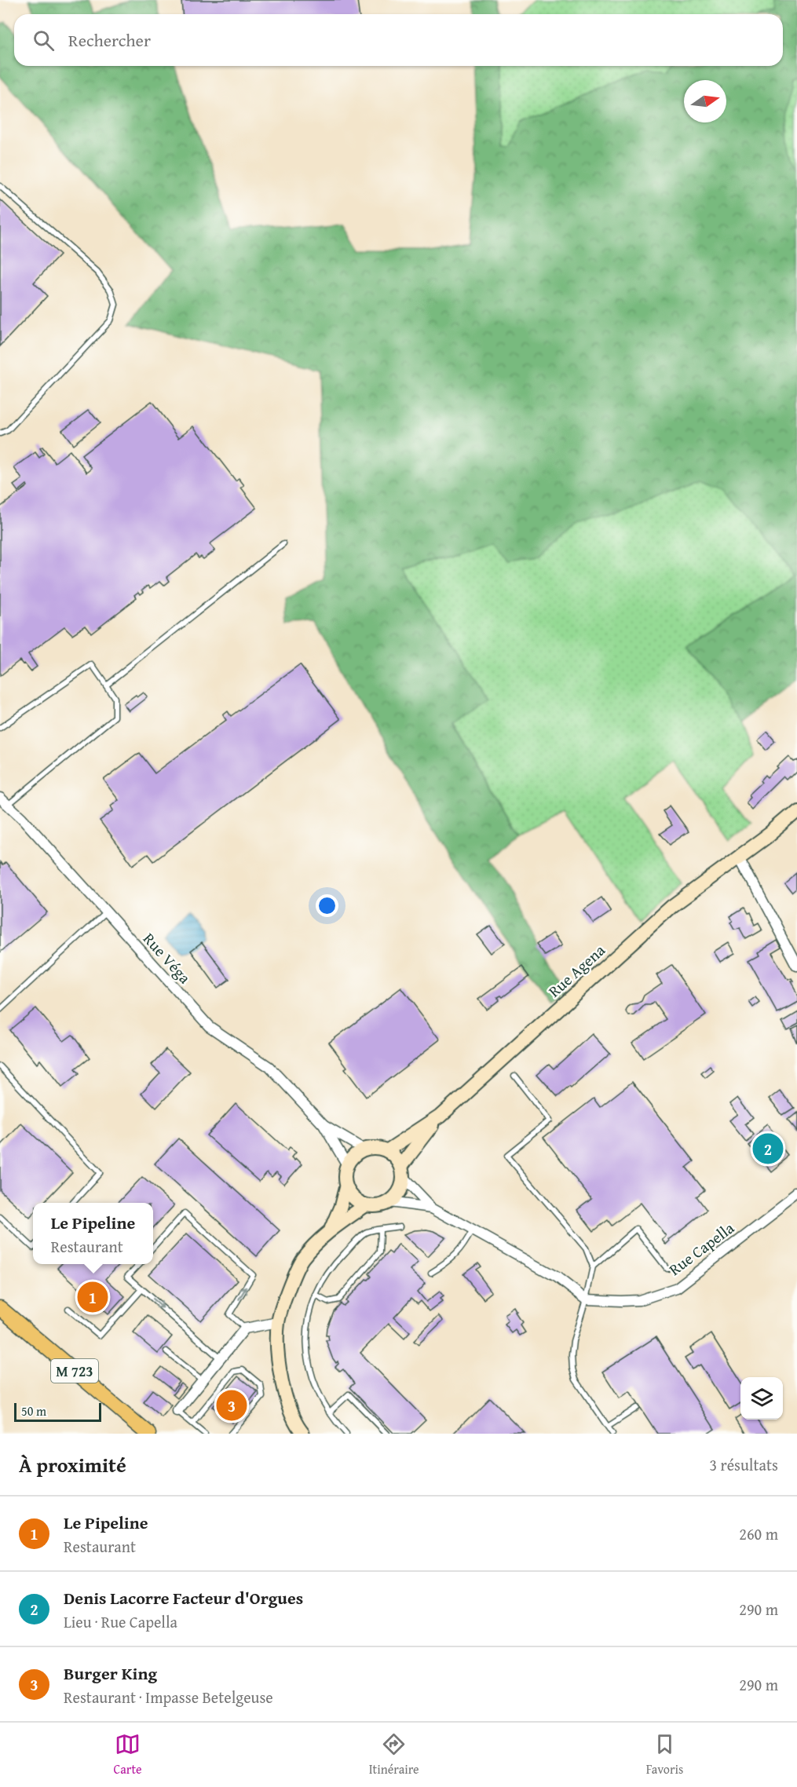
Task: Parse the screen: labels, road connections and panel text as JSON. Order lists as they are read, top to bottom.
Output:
{
  "streets": {
    "main road": ["Rue Agena", "M 723"],
    "street": ["Rue Véga", "Rue Capella"]
  },
  "crossings": [
    ["Rue Véga", "Rue Agena"]
  ],
  "scale_bar": "50 m",
  "north": "right",
  "page": {
    "search": "Rechercher",
    "pins": ["2", "1", "3"],
    "popup": ["Le Pipeline", "Restaurant"],
    "scale": "50 m",
    "heading": ["À proximité", "3 résultats"],
    "list": [
      {
        "mark": "1",
        "name": "Le Pipeline",
        "note": "Restaurant",
        "value": "260 m"
      },
      {
        "mark": "2",
        "name": "Denis Lacorre Facteur d'Orgues",
        "note": "Lieu · Rue Capella",
        "value": "290 m"
      },
      {
        "mark": "3",
        "name": "Burger King",
        "note": "Restaurant · Impasse Betelgeuse",
        "value": "290 m"
      }
    ],
    "nav": ["Carte", "Itinéraire", "Favoris"]
  }
}
